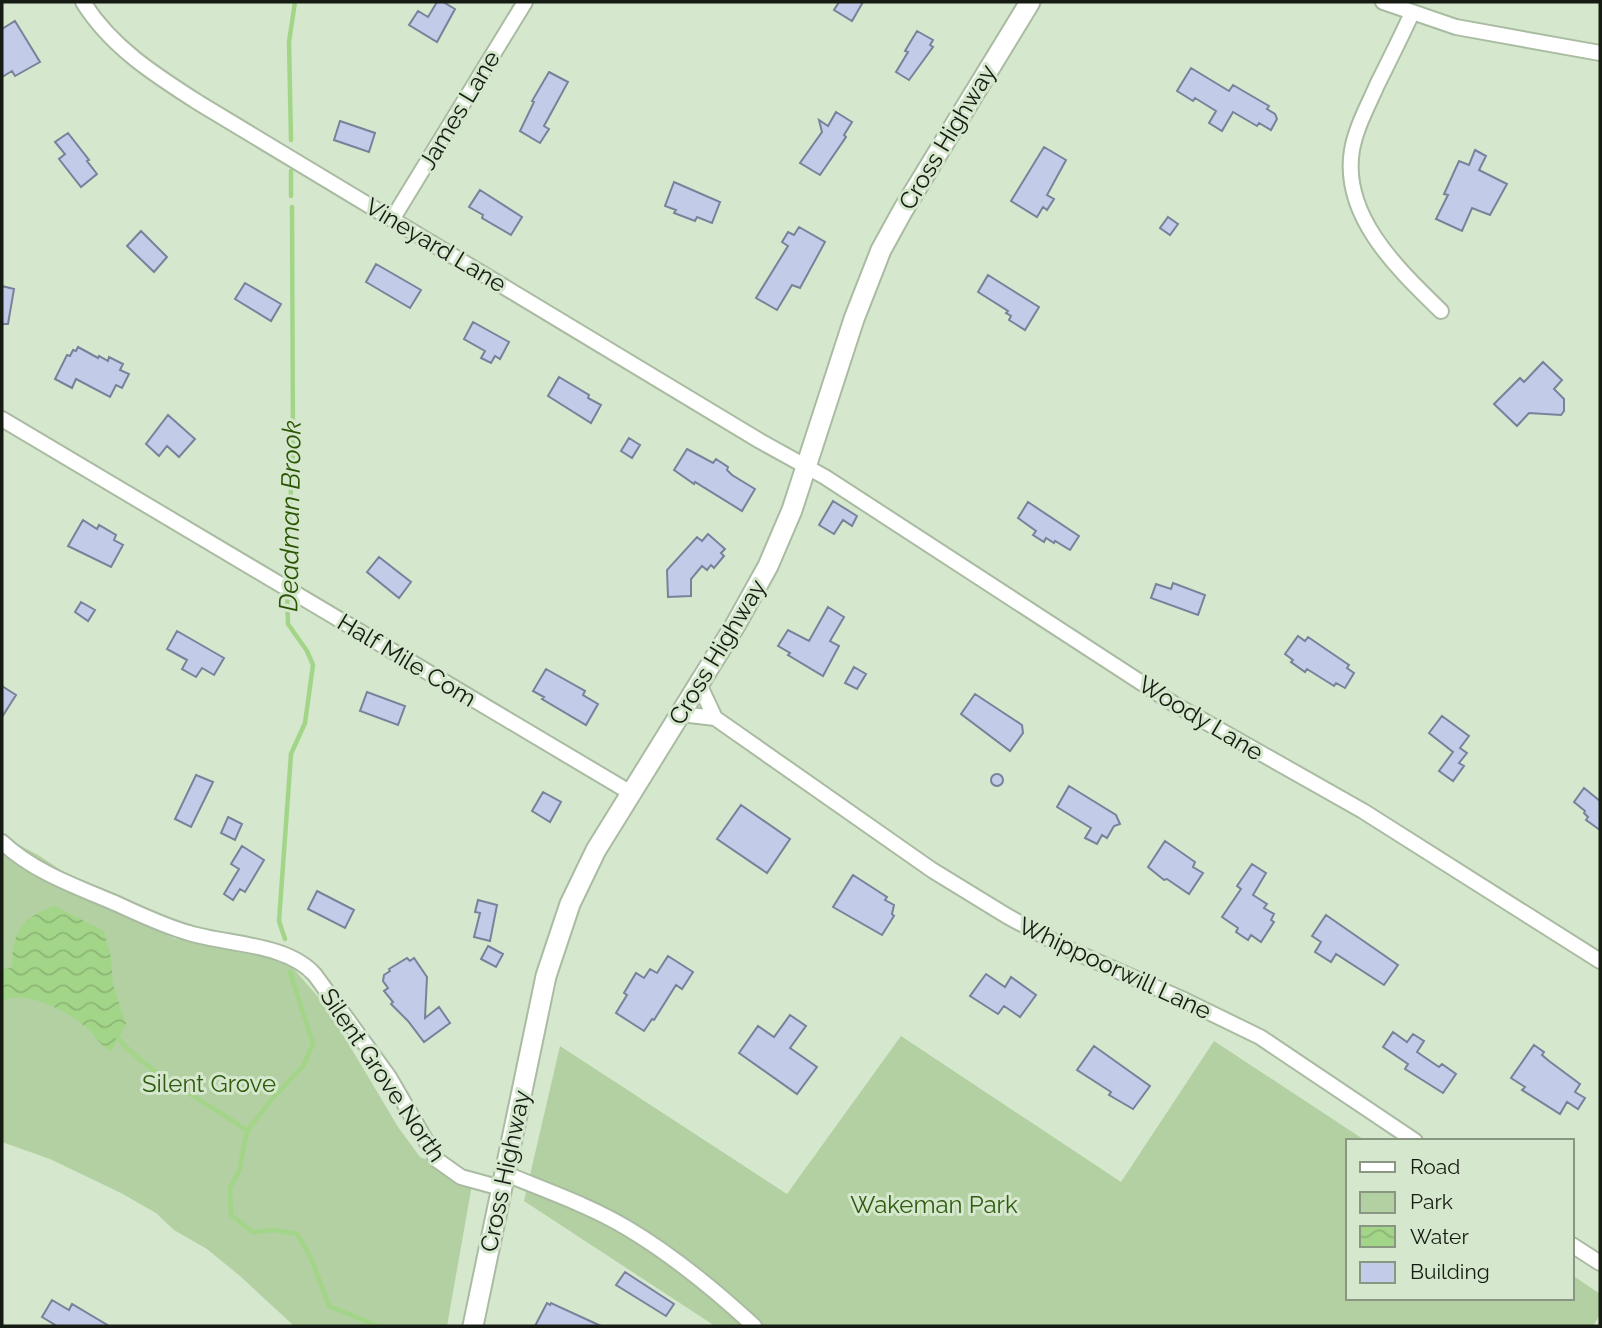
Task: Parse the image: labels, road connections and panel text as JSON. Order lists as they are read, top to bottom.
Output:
{
  "streets": {
    "street": [
      "James Lane",
      "Cross Highway",
      "Vineyard Lane",
      "Half Mile Com",
      "Woody Lane",
      "Whippoorwill Lane",
      "Silent Grove North"
    ]
  },
  "crossings": [
    ["James Lane", "Vineyard Lane"],
    ["Cross Highway", "Vineyard Lane"],
    ["Cross Highway", "Half Mile Com"],
    ["Cross Highway", "Woody Lane"],
    ["Cross Highway", "Whippoorwill Lane"],
    ["Cross Highway", "Silent Grove North"],
    ["Vineyard Lane", "Woody Lane"]
  ],
  "water": ["Deadman Brook"],
  "parks": ["Silent Grove", "Wakeman Park"],
  "legend": [
    "Road",
    "Park",
    "Water",
    "Building"
  ]
}
